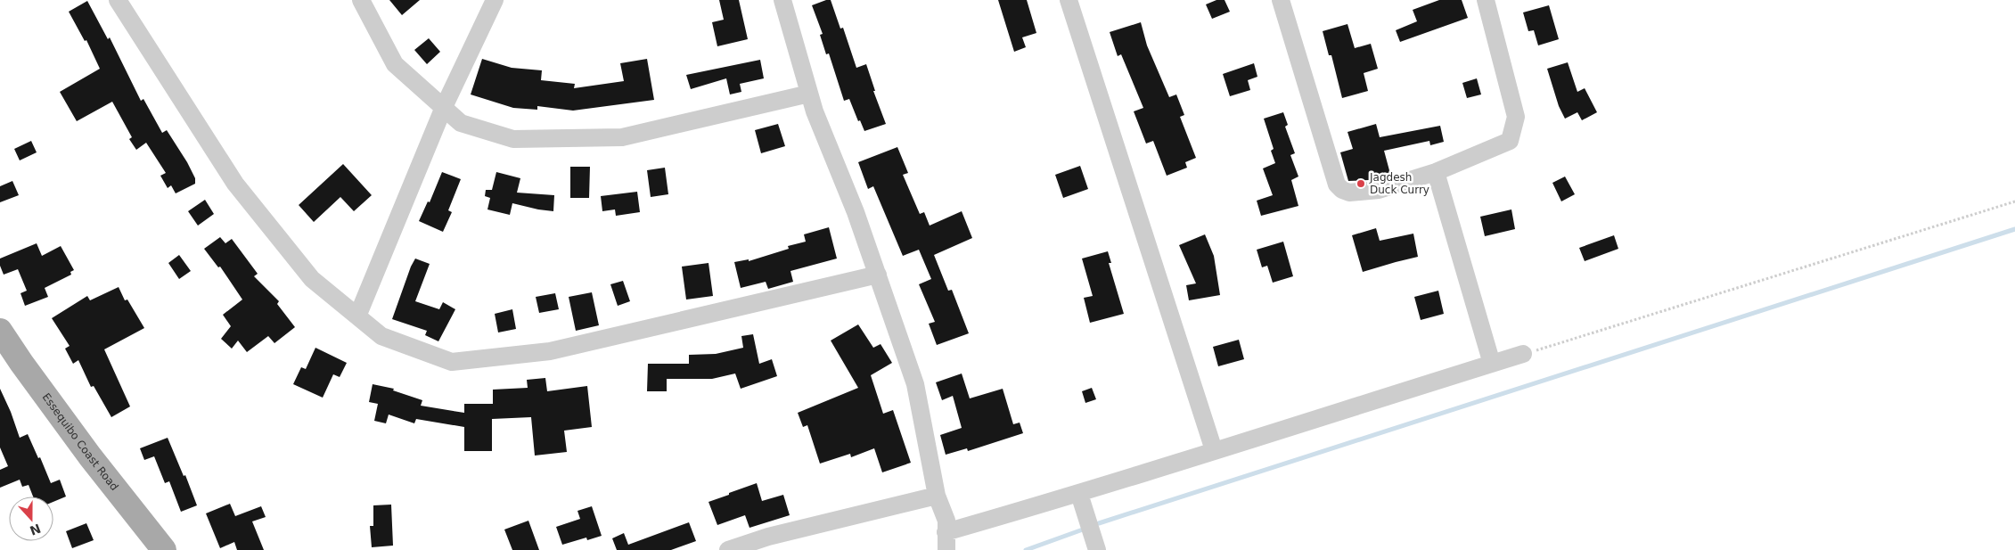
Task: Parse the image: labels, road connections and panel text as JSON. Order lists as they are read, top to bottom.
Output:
{
  "streets": {
    "main road": ["Essequibo Coast Road"]
  },
  "places": ["Jagdesh Duck Curry"],
  "north": "bottom"
}
